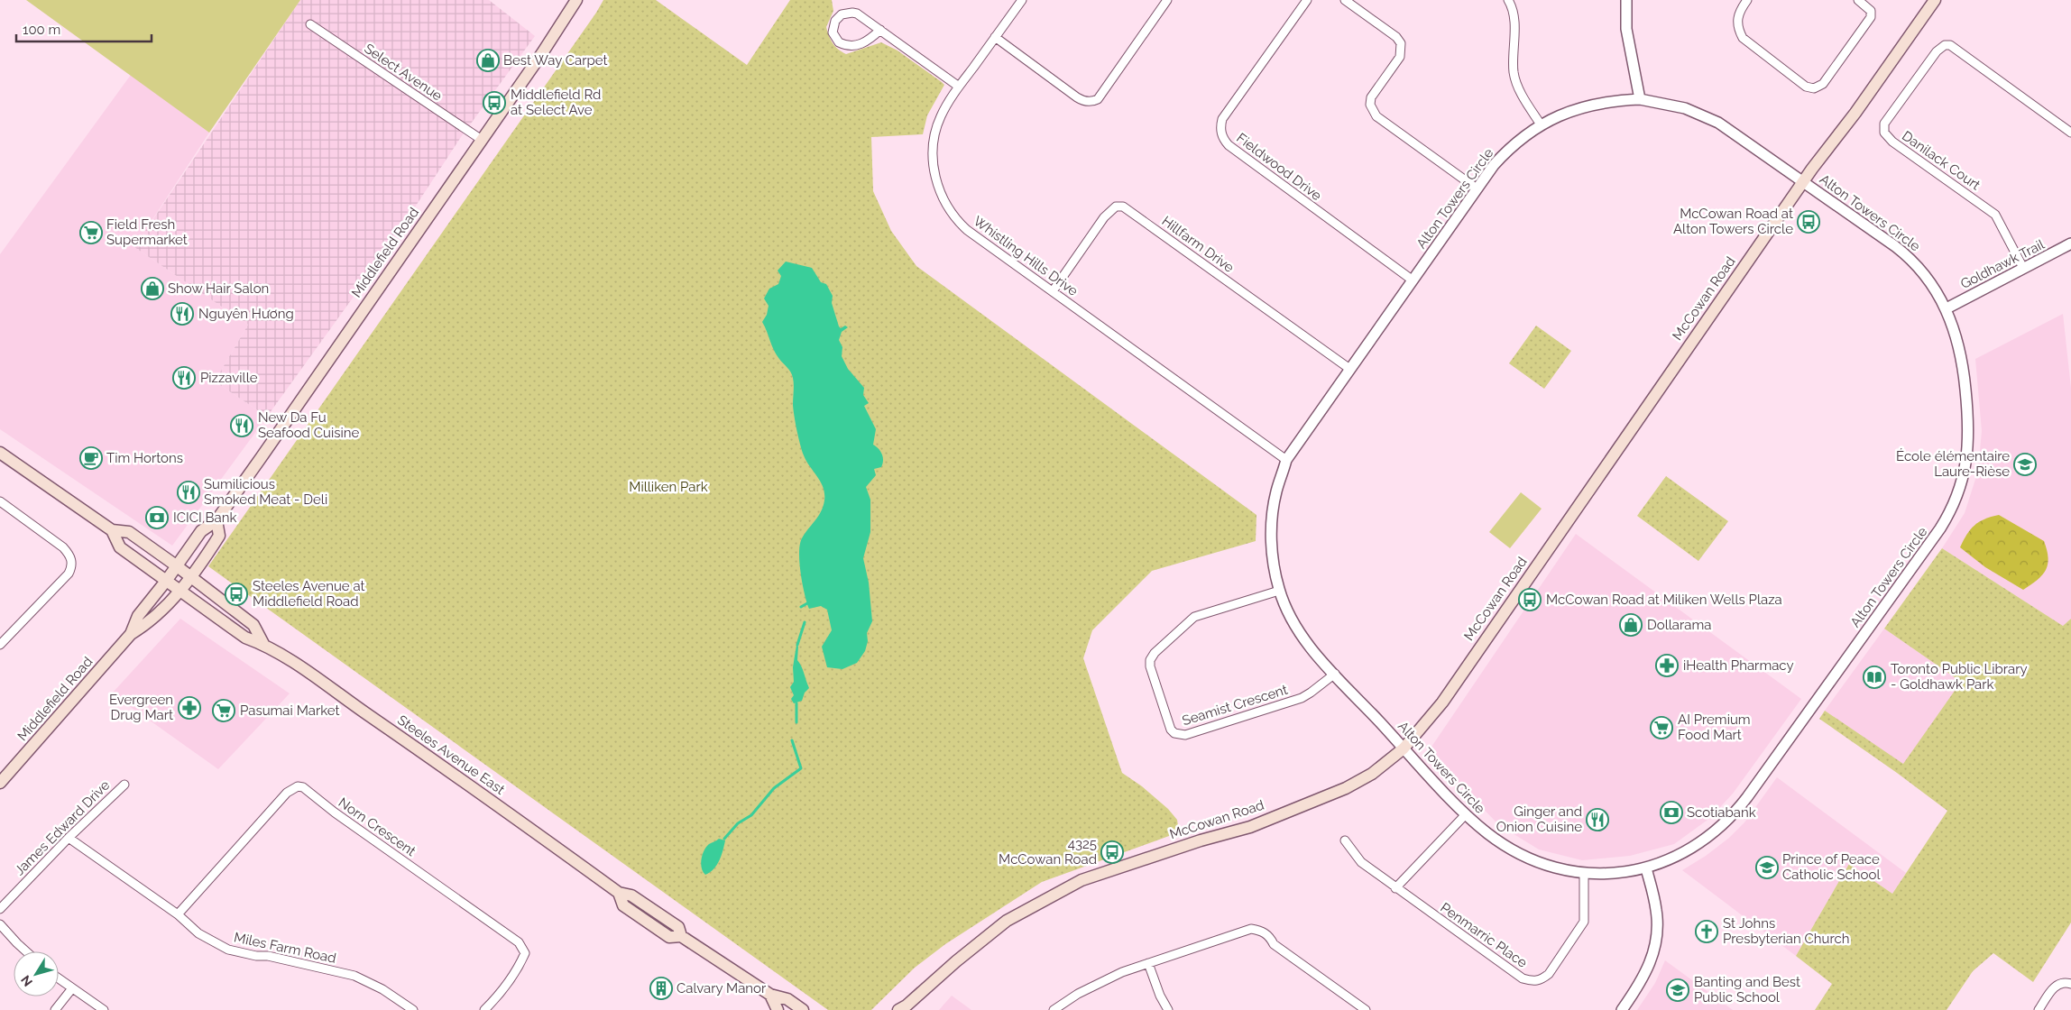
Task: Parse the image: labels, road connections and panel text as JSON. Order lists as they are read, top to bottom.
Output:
{
  "streets": {
    "main road": ["Middlefield Road", "McCowan Road", "Steeles Avenue East"],
    "street": [
      "Select Avenue",
      "Danilack Court",
      "Fieldwood Drive",
      "Alton Towers Circle",
      "Hillfarm Drive",
      "Whistling Hills Drive",
      "Goldhawk Trail",
      "Seamist Crescent",
      "Norn Crescent",
      "James Edward Drive",
      "Penmarric Place",
      "Miles Farm Road"
    ]
  },
  "crossings": [
    ["Select Avenue", "Middlefield Road"],
    ["Danilack Court", "Goldhawk Trail"],
    ["Fieldwood Drive", "Alton Towers Circle"],
    ["Alton Towers Circle", "Hillfarm Drive"],
    ["Alton Towers Circle", "Whistling Hills Drive"],
    ["Alton Towers Circle", "Goldhawk Trail"],
    ["Alton Towers Circle", "McCowan Road"],
    ["Alton Towers Circle", "Seamist Crescent"],
    ["Alton Towers Circle", "Penmarric Place"],
    ["Hillfarm Drive", "Whistling Hills Drive"],
    ["Middlefield Road", "Steeles Avenue East"],
    ["Norn Crescent", "Miles Farm Road"],
    ["James Edward Drive", "Miles Farm Road"]
  ],
  "parks": ["Milliken Park"],
  "places": {
    "shop": ["Best Way Carpet", "Show Hair Salon", "Dollarama"],
    "bus stop": [
      "Middlefield Rd at Select Ave",
      "McCowan Road at Alton Towers Circle",
      "Steeles Avenue at Middlefield Road",
      "McCowan Road at Miliken Wells Plaza",
      "4325 McCowan Road"
    ],
    "supermarket": ["Field Fresh Supermarket", "Pasumai Market", "AI Premium Food Mart"],
    "restaurant": [
      "Nguyên Hương",
      "Pizzaville",
      "New Da Fu Seafood Cuisine",
      "Sumilicious Smoked Meat - Deli",
      "Ginger and Onion Cuisine"
    ],
    "cafe": ["Tim Hortons"],
    "school or university": ["École élémentaire Laure-Rièse", "Prince of Peace Catholic School", "Banting and Best Public School"],
    "bank": ["ICICI Bank", "Scotiabank"],
    "pharmacy": ["iHealth Pharmacy", "Evergreen Drug Mart"],
    "library": ["Toronto Public Library - Goldhawk Park"],
    "church": ["St Johns Presbyterian Church"],
    "building": ["Calvary Manor"]
  },
  "scale_bar": "100 m",
  "north": "bottom left"
}
